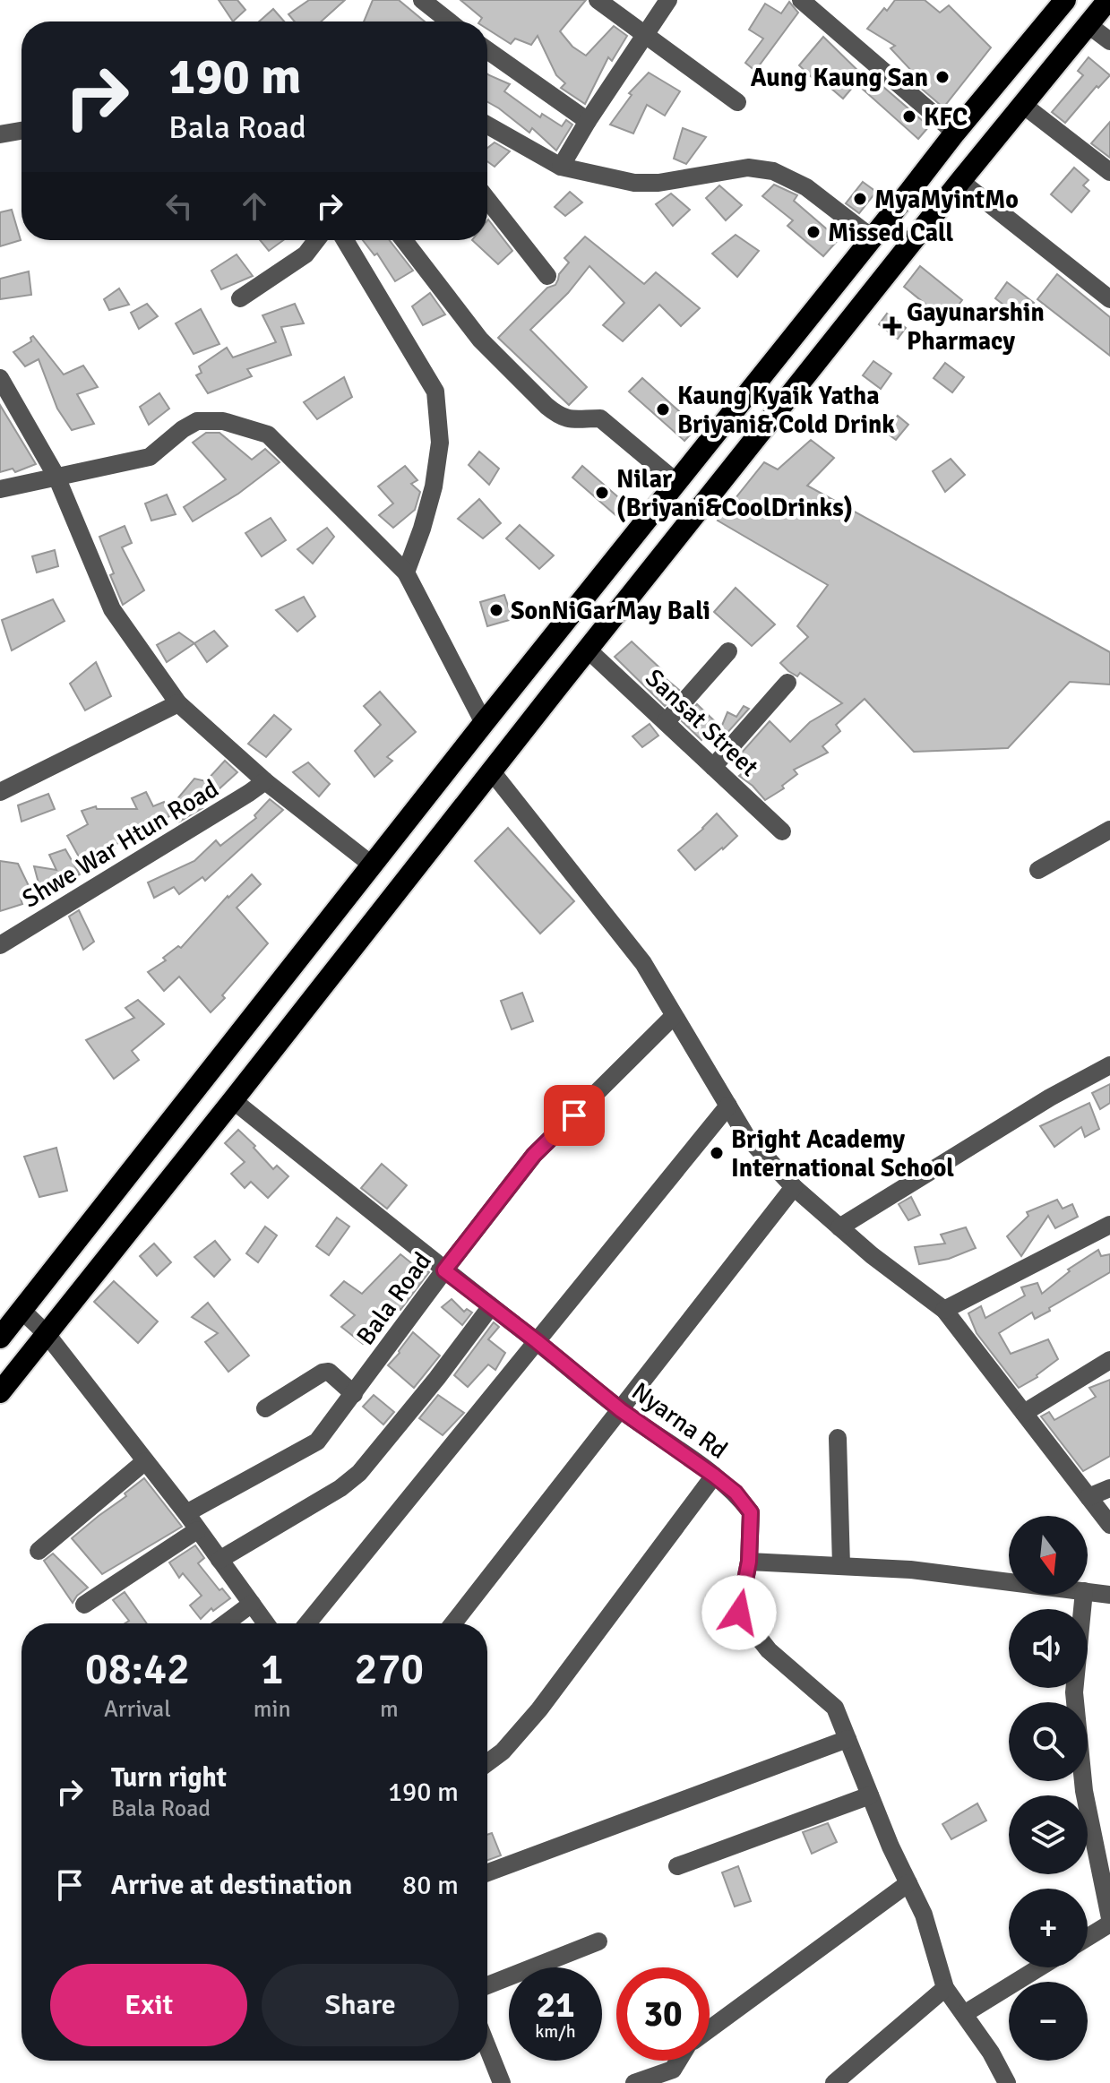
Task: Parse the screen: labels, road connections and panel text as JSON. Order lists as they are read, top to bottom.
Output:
{
  "streets": {
    "street": [
      "Sansat Street",
      "Shwe War Htun Road",
      "Bala Road",
      "Nyarna Rd"
    ]
  },
  "crossings": [
    ["Bala Road", "Nyarna Rd"]
  ],
  "places": {
    "other": [
      "Aung Kaung San",
      "KFC",
      "MyaMyintMo",
      "Missed Call",
      "Kaung Kyaik Yatha Briyani& Cold Drink",
      "Nilar (Briyani&CoolDrinks)",
      "SonNiGarMay Bali",
      "Bright Academy International School"
    ],
    "health": ["Gayunarshin Pharmacy"]
  },
  "north": "bottom",
  "page": {
    "turn": ["190 m", "Bala Road"],
    "map_buttons": ["+", "−"],
    "eta": [
      "08:42",
      "Arrival",
      "1",
      "min",
      "270",
      "m"
    ],
    "list": [
      {
        "name": "Turn right",
        "note": "Bala Road",
        "value": "190 m"
      },
      {
        "name": "Arrive at destination",
        "value": "80 m"
      }
    ],
    "buttons": ["Exit", "Share"],
    "speed": "21 km/h",
    "limit": "30"
  }
}
